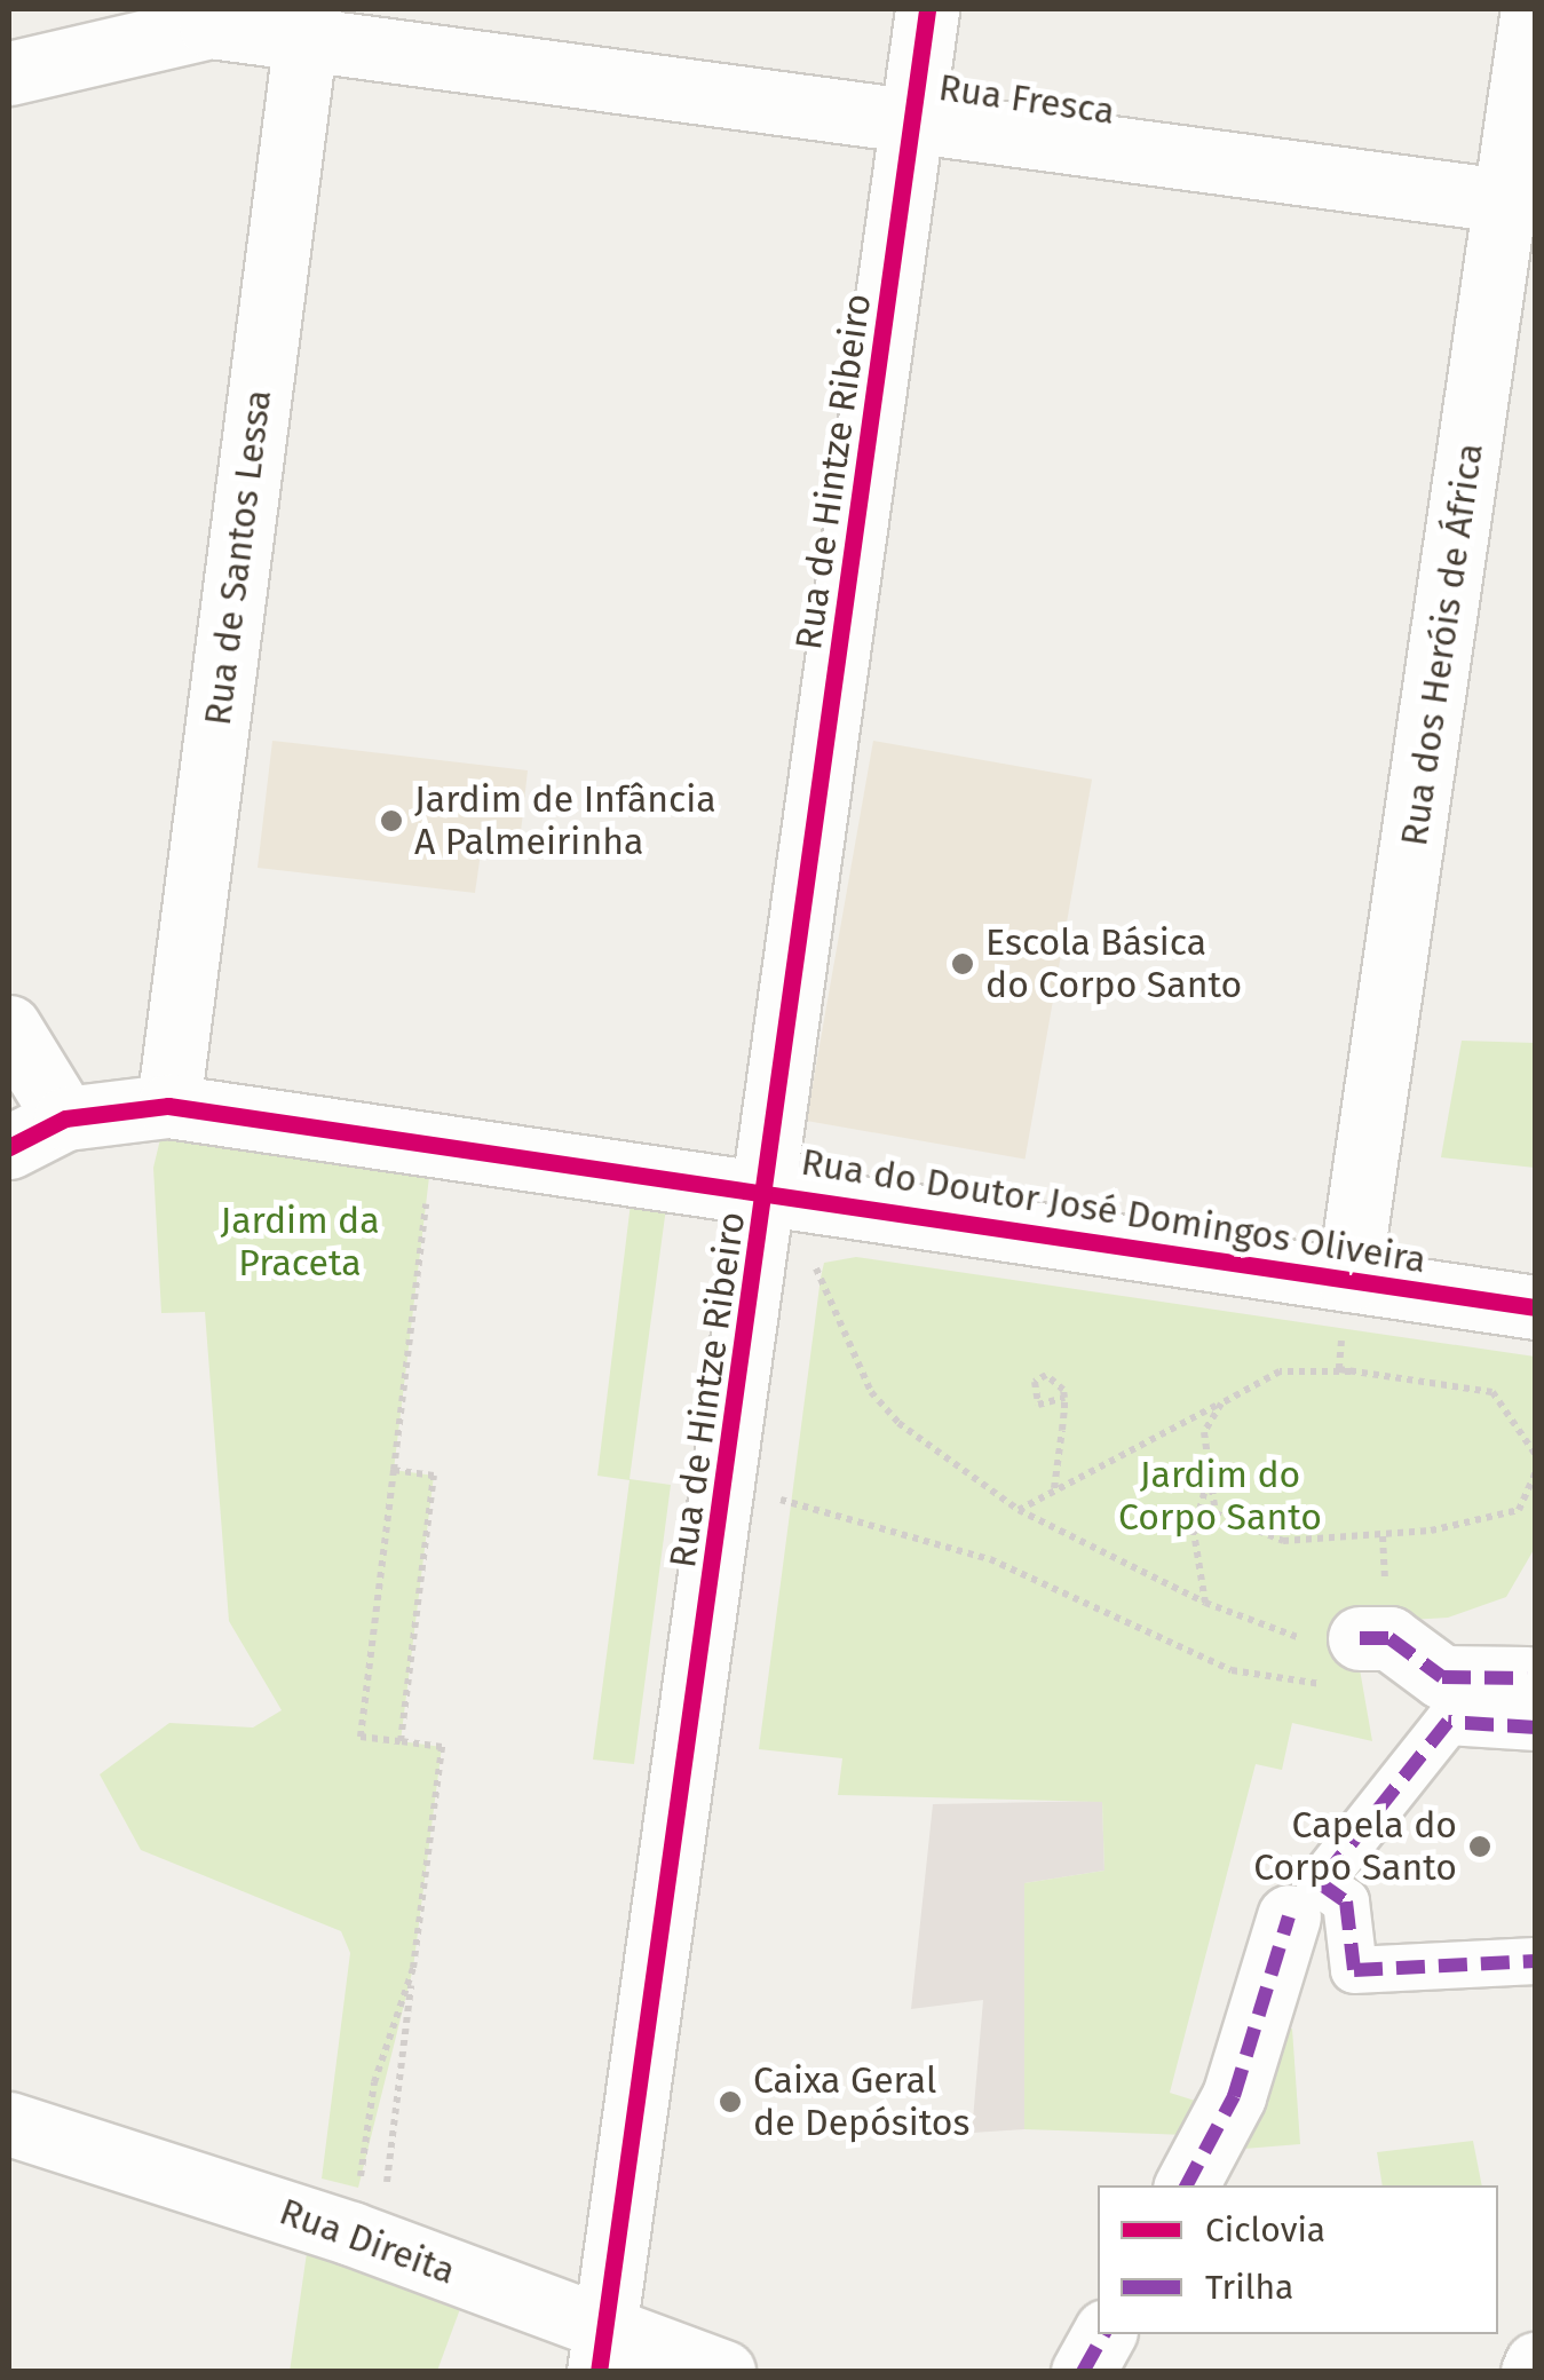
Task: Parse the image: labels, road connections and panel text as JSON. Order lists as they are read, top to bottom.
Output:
{
  "streets": {
    "street": [
      "Rua Fresca",
      "Rua de Hintze Ribeiro",
      "Rua de Santos Lessa",
      "Rua dos Heróis de África",
      "Rua do Doutor José Domingos Oliveira",
      "Rua Direita"
    ]
  },
  "crossings": [
    ["Rua Fresca", "Rua de Hintze Ribeiro"],
    ["Rua Fresca", "Rua de Santos Lessa"],
    ["Rua Fresca", "Rua dos Heróis de África"],
    ["Rua de Hintze Ribeiro", "Rua do Doutor José Domingos Oliveira"],
    ["Rua de Hintze Ribeiro", "Rua Direita"],
    ["Rua de Santos Lessa", "Rua do Doutor José Domingos Oliveira"],
    ["Rua dos Heróis de África", "Rua do Doutor José Domingos Oliveira"]
  ],
  "parks": ["Jardim da Praceta", "Jardim do Corpo Santo"],
  "places": [
    "Jardim de Infância A Palmeirinha",
    "Escola Básica do Corpo Santo",
    "Capela do Corpo Santo",
    "Caixa Geral de Depósitos"
  ],
  "legend": ["Ciclovia", "Trilha"]
}
